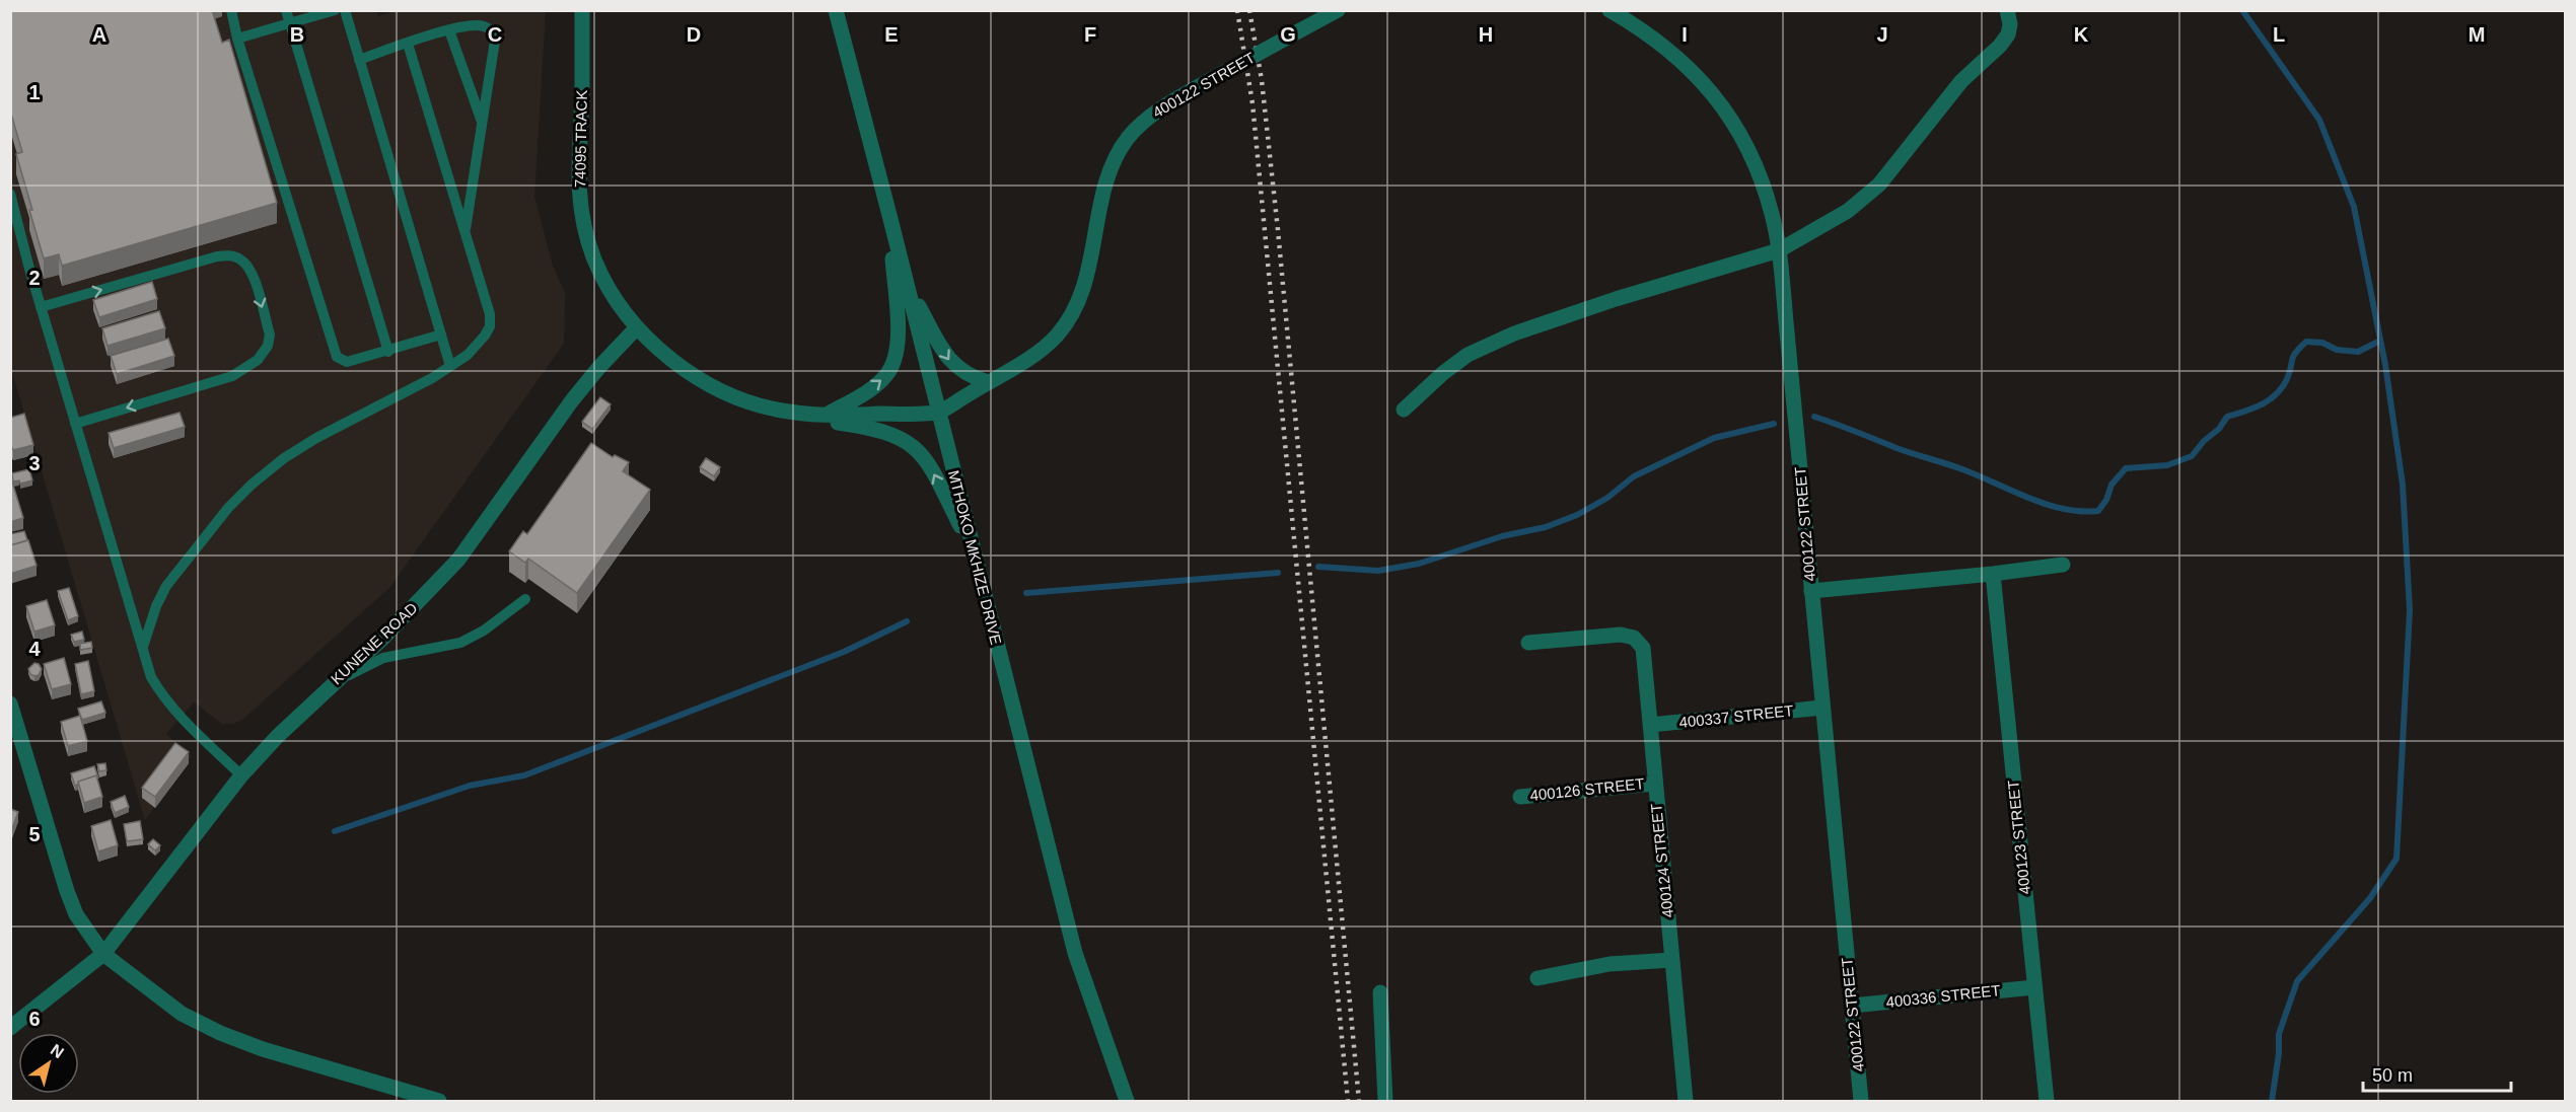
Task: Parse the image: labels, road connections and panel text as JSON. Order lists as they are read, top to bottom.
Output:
{
  "streets": {
    "street": [
      "400122 STREET",
      "74095 TRACK",
      "MTHOKO MKHIZE DRIVE",
      "KUNENE ROAD",
      "400337 STREET",
      "400126 STREET",
      "400123 STREET",
      "400124 STREET",
      "400336 STREET"
    ]
  },
  "crossings": [
    ["400122 STREET", "74095 TRACK"],
    ["400122 STREET", "MTHOKO MKHIZE DRIVE"],
    ["400122 STREET", "400337 STREET"],
    ["400122 STREET", "400336 STREET"],
    ["74095 TRACK", "MTHOKO MKHIZE DRIVE"],
    ["74095 TRACK", "KUNENE ROAD"],
    ["400337 STREET", "400124 STREET"],
    ["400126 STREET", "400124 STREET"],
    ["400123 STREET", "400336 STREET"]
  ],
  "scale_bar": "50 m",
  "north": "top right",
  "grid": {
    "columns": [
      "A",
      "B",
      "C",
      "D",
      "E",
      "F",
      "G",
      "H",
      "I",
      "J",
      "K",
      "L",
      "M"
    ],
    "rows": [
      "1",
      "2",
      "3",
      "4",
      "5",
      "6"
    ]
  }
}
